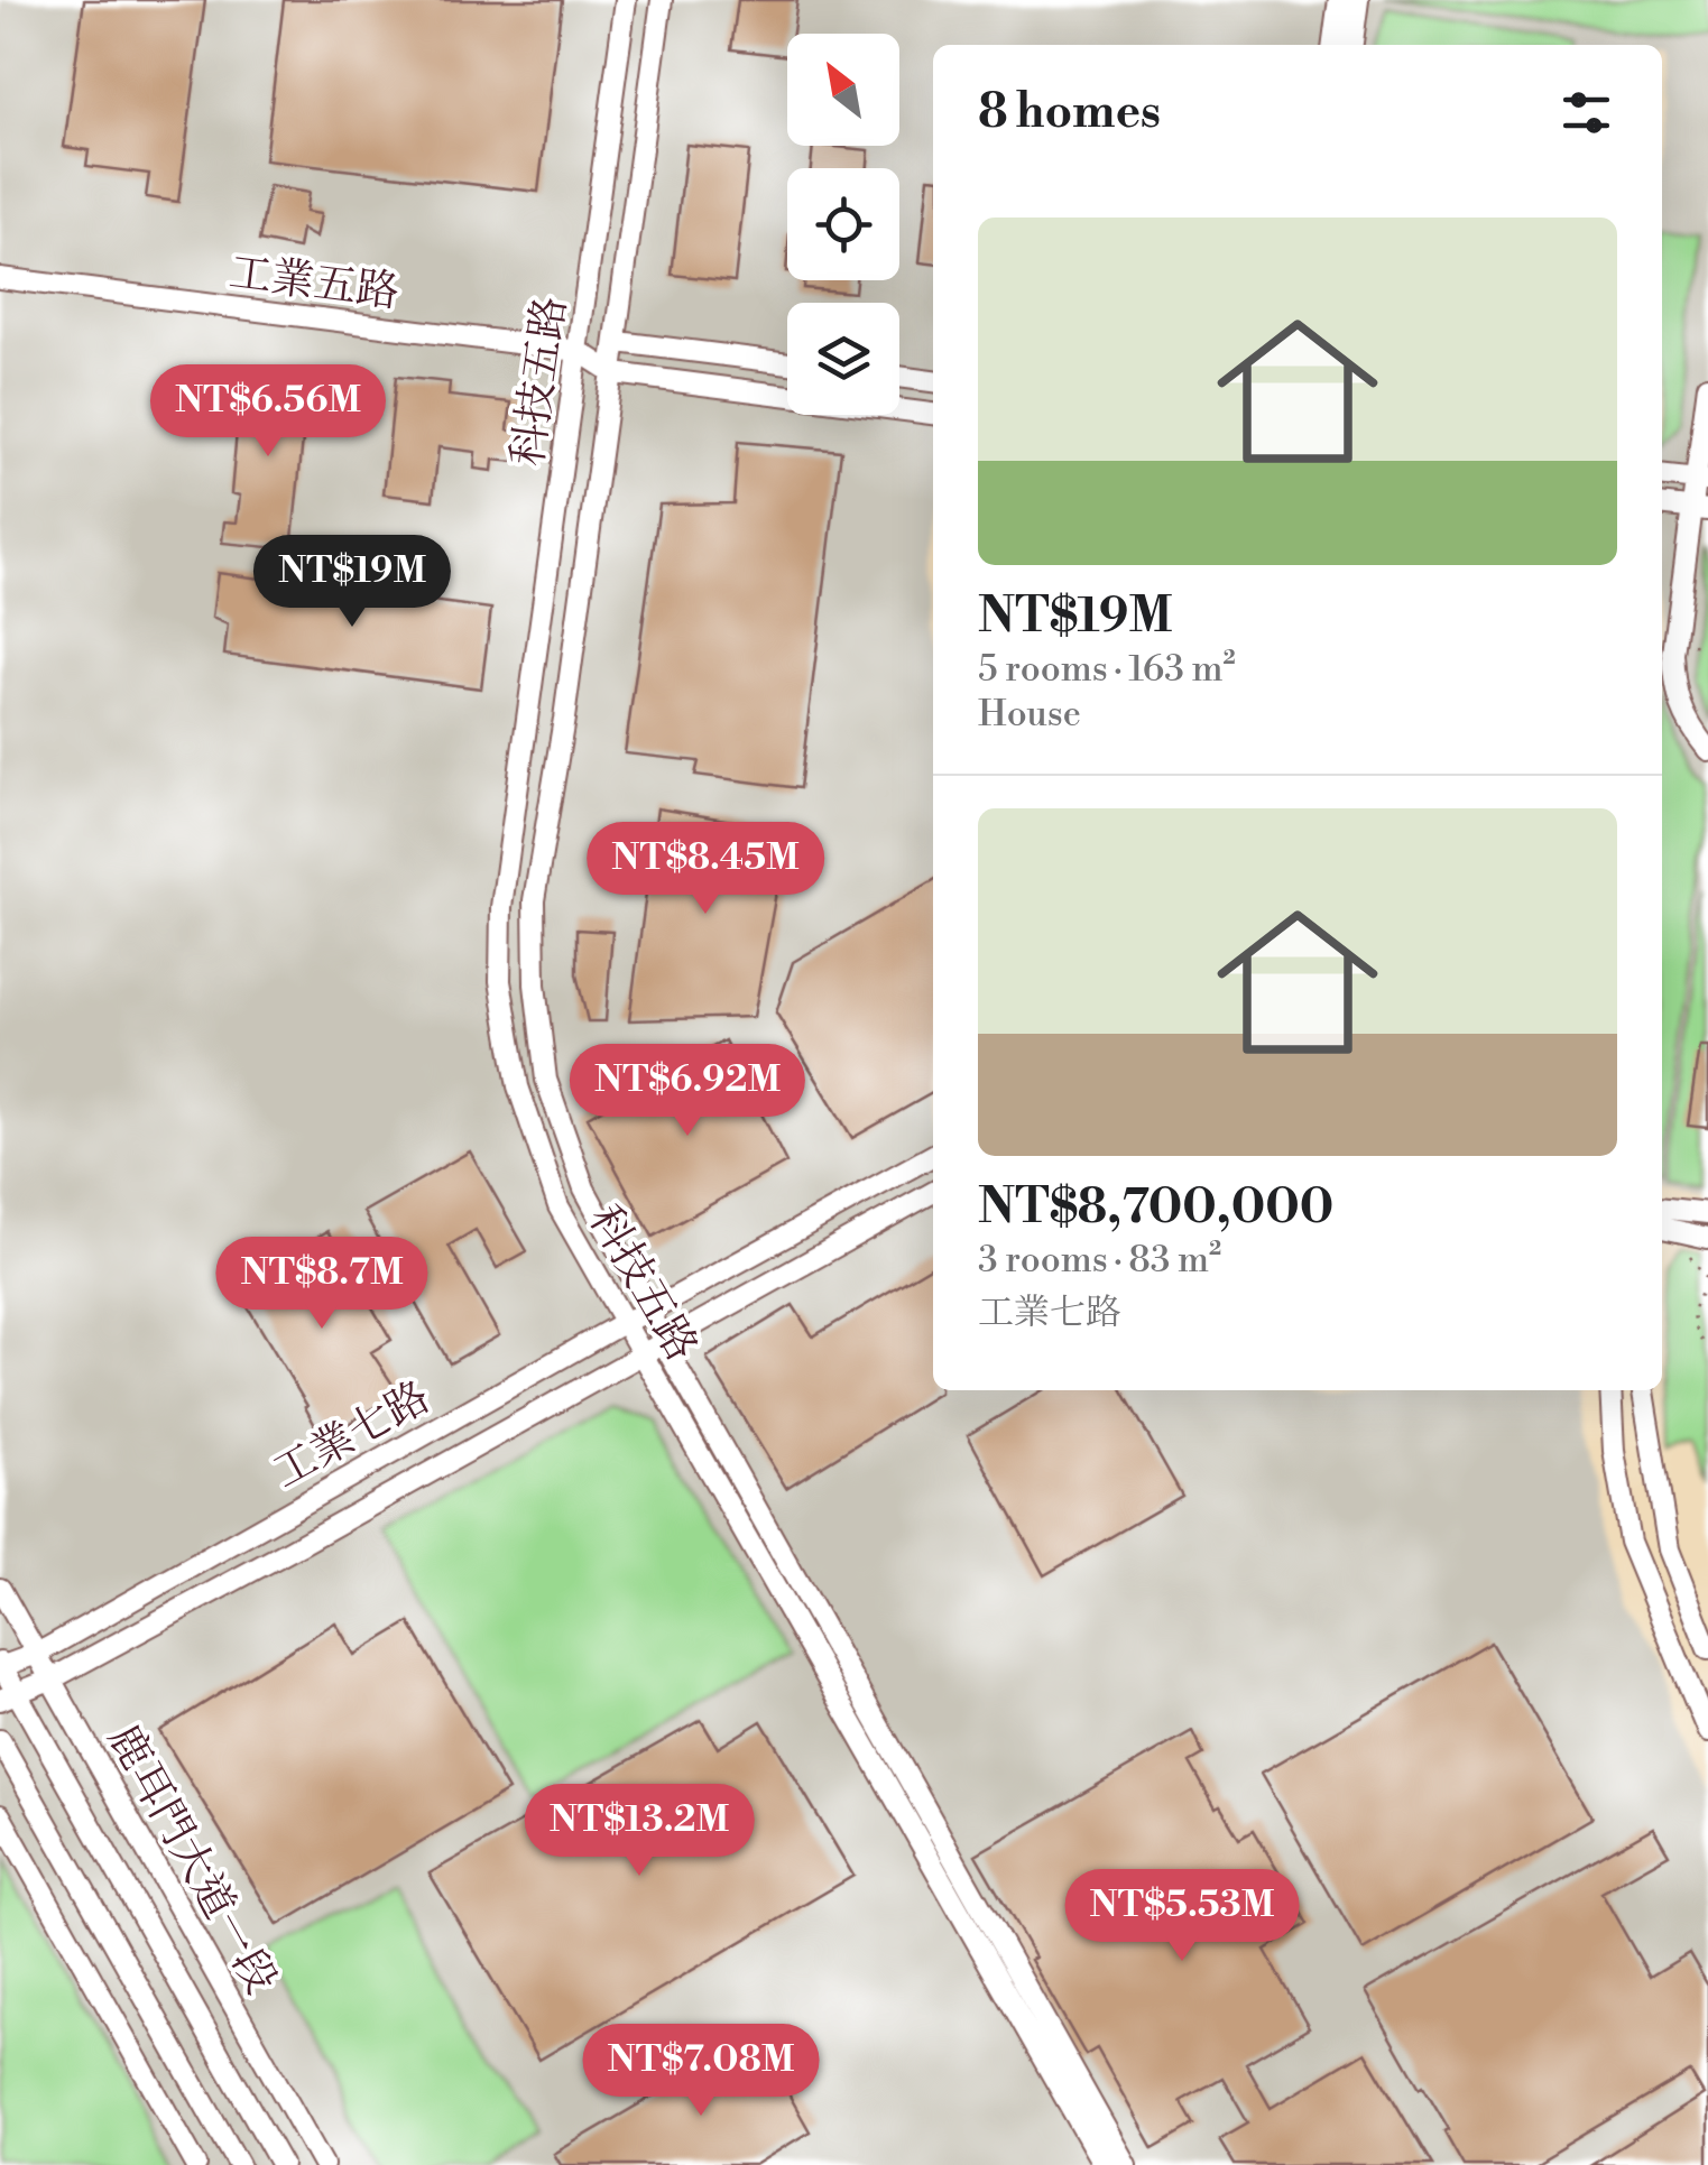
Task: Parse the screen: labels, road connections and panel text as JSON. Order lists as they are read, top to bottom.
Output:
{
  "streets": {
    "street": [
      "工業五路",
      "科技五路",
      "工業七路",
      "鹿耳門大道一段"
    ]
  },
  "crossings": [
    ["工業五路", "科技五路"],
    ["科技五路", "工業七路"],
    ["工業七路", "鹿耳門大道一段"]
  ],
  "north": "top left",
  "page": {
    "heading": "8 homes",
    "list": [
      {
        "name": "NT$19M",
        "note": "5 rooms · 163 m² · House"
      },
      {
        "name": "NT$8,700,000",
        "note": "3 rooms · 83 m² · 工業七路"
      }
    ],
    "price": [
      "NT$6.56M",
      "NT$19M",
      "NT$8.45M",
      "NT$6.92M",
      "NT$8.7M",
      "NT$13.2M",
      "NT$5.53M",
      "NT$7.08M"
    ]
  }
}
